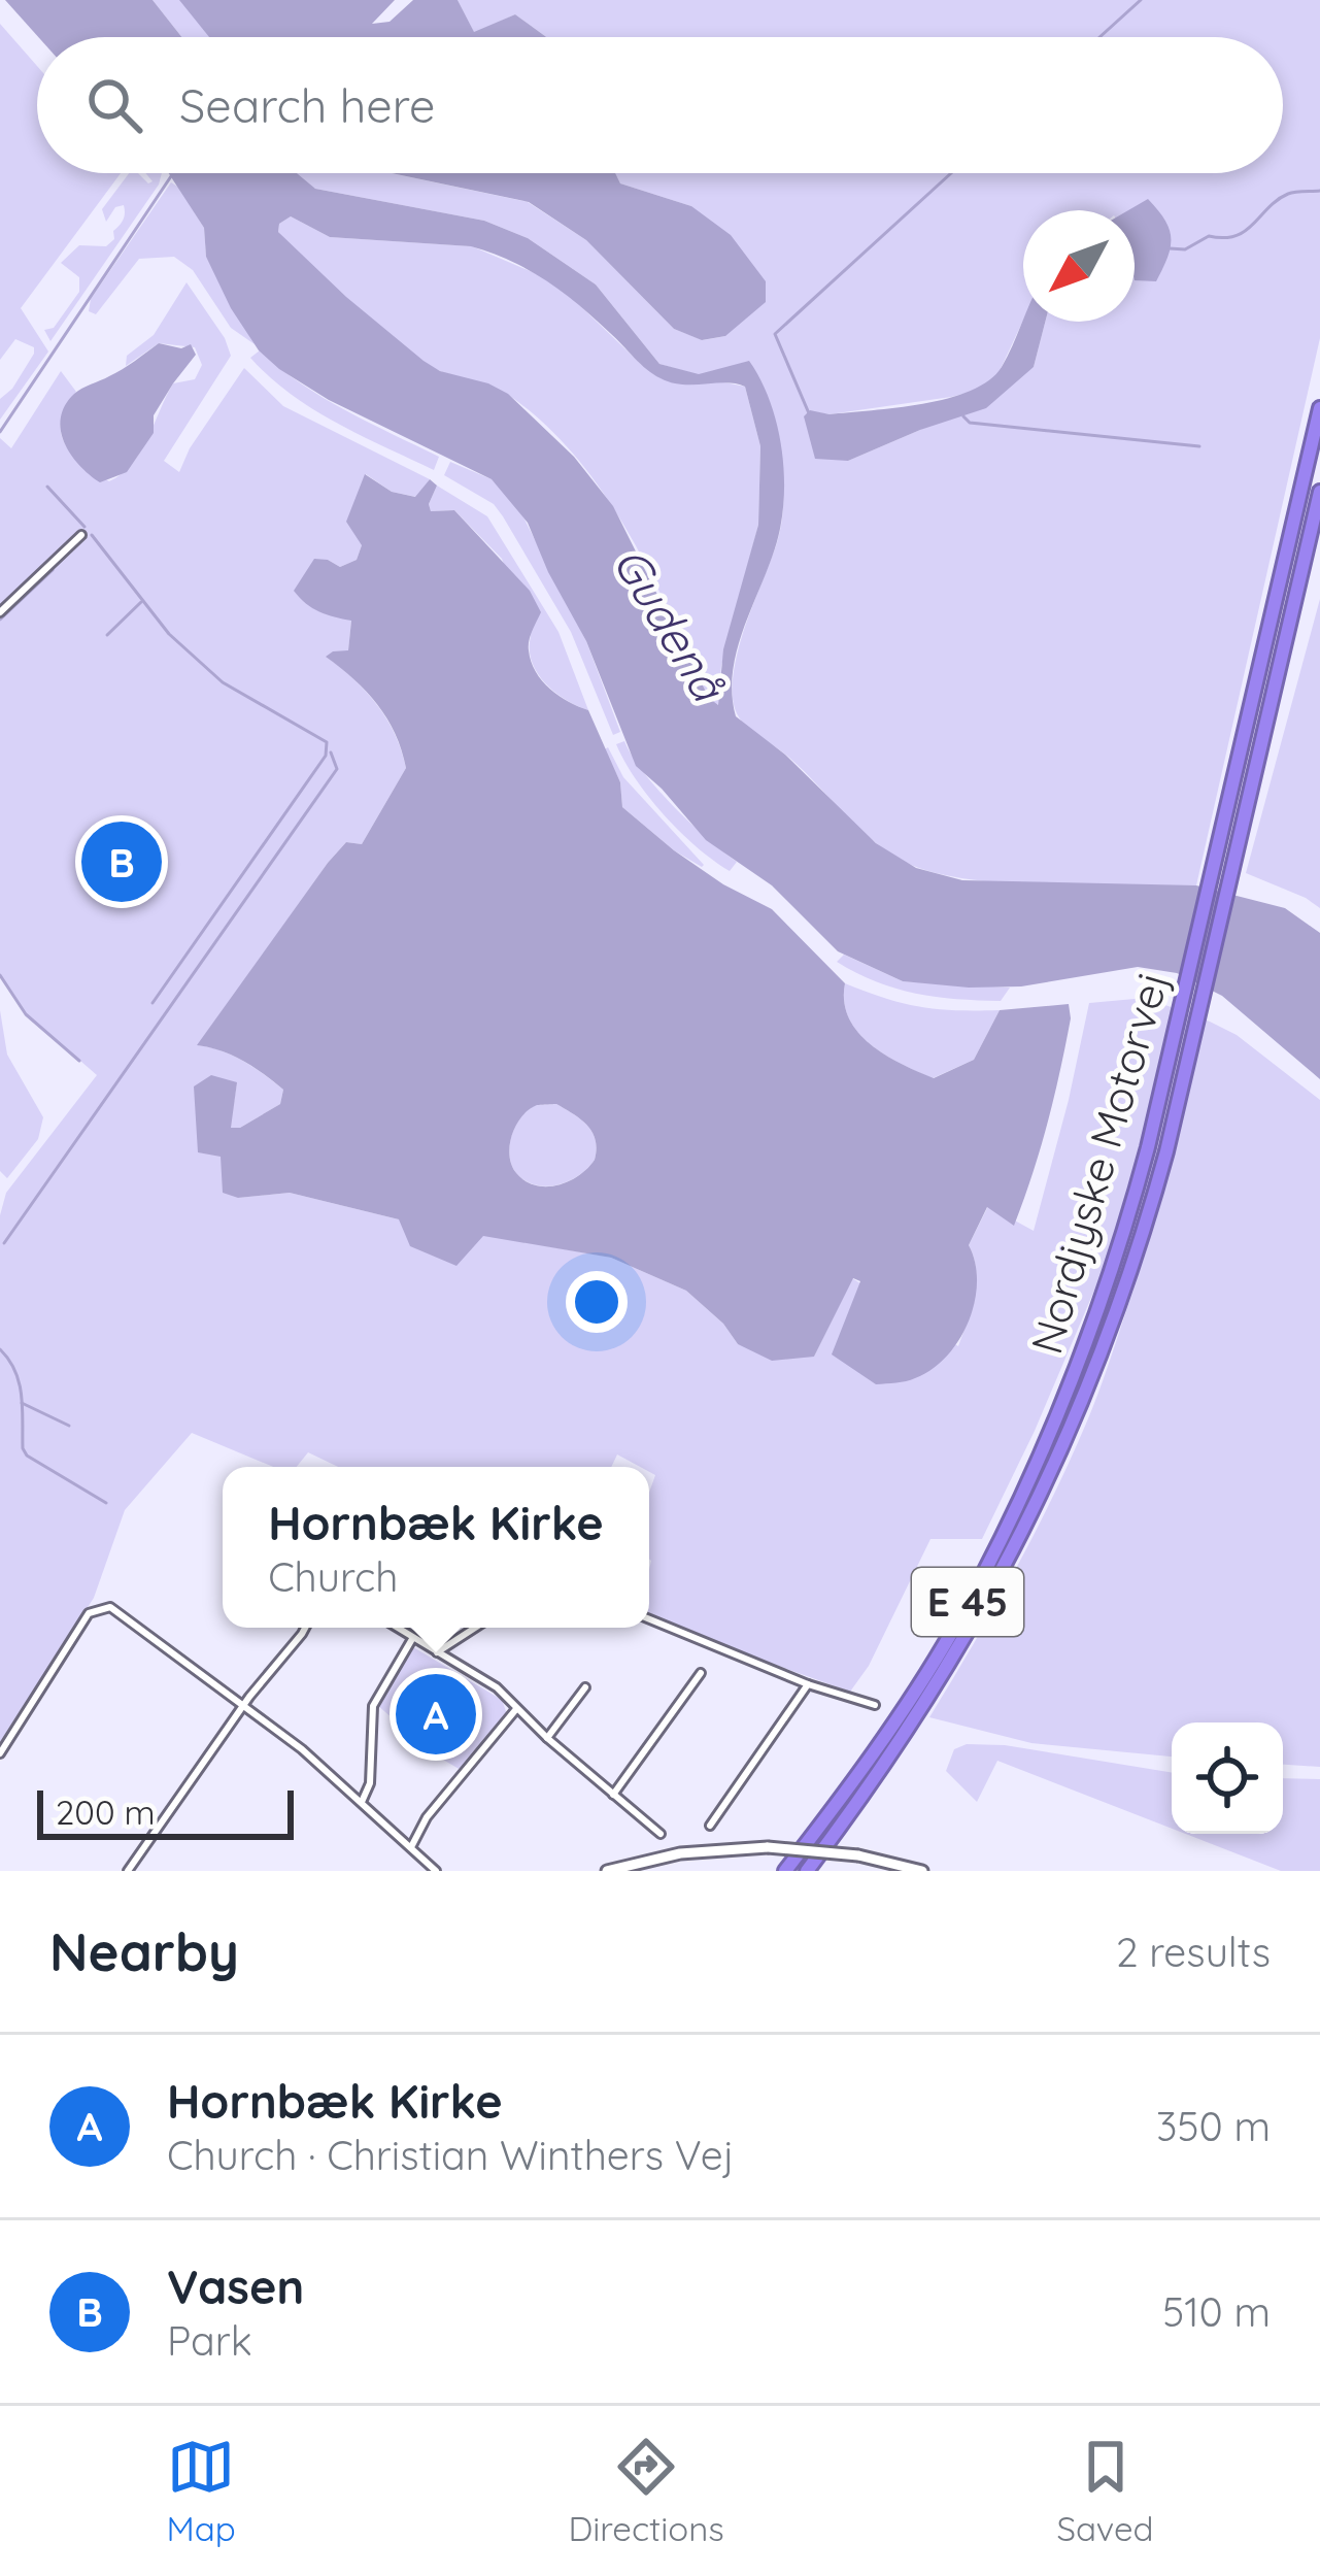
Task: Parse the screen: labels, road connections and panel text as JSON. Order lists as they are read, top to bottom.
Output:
{
  "streets": {
    "highway": ["Nordjyske Motorvej", "E 45"]
  },
  "water": ["Gudenå"],
  "scale_bar": "200 m",
  "north": "bottom left",
  "page": {
    "search": "Search here",
    "pins": ["B", "A"],
    "popup": ["Hornbæk Kirke", "Church"],
    "scale": "200 m",
    "heading": ["Nearby", "2 results"],
    "list": [
      {
        "mark": "A",
        "name": "Hornbæk Kirke",
        "note": "Church · Christian Winthers Vej",
        "value": "350 m"
      },
      {
        "mark": "B",
        "name": "Vasen",
        "note": "Park",
        "value": "510 m"
      }
    ],
    "nav": ["Map", "Directions", "Saved"]
  }
}
